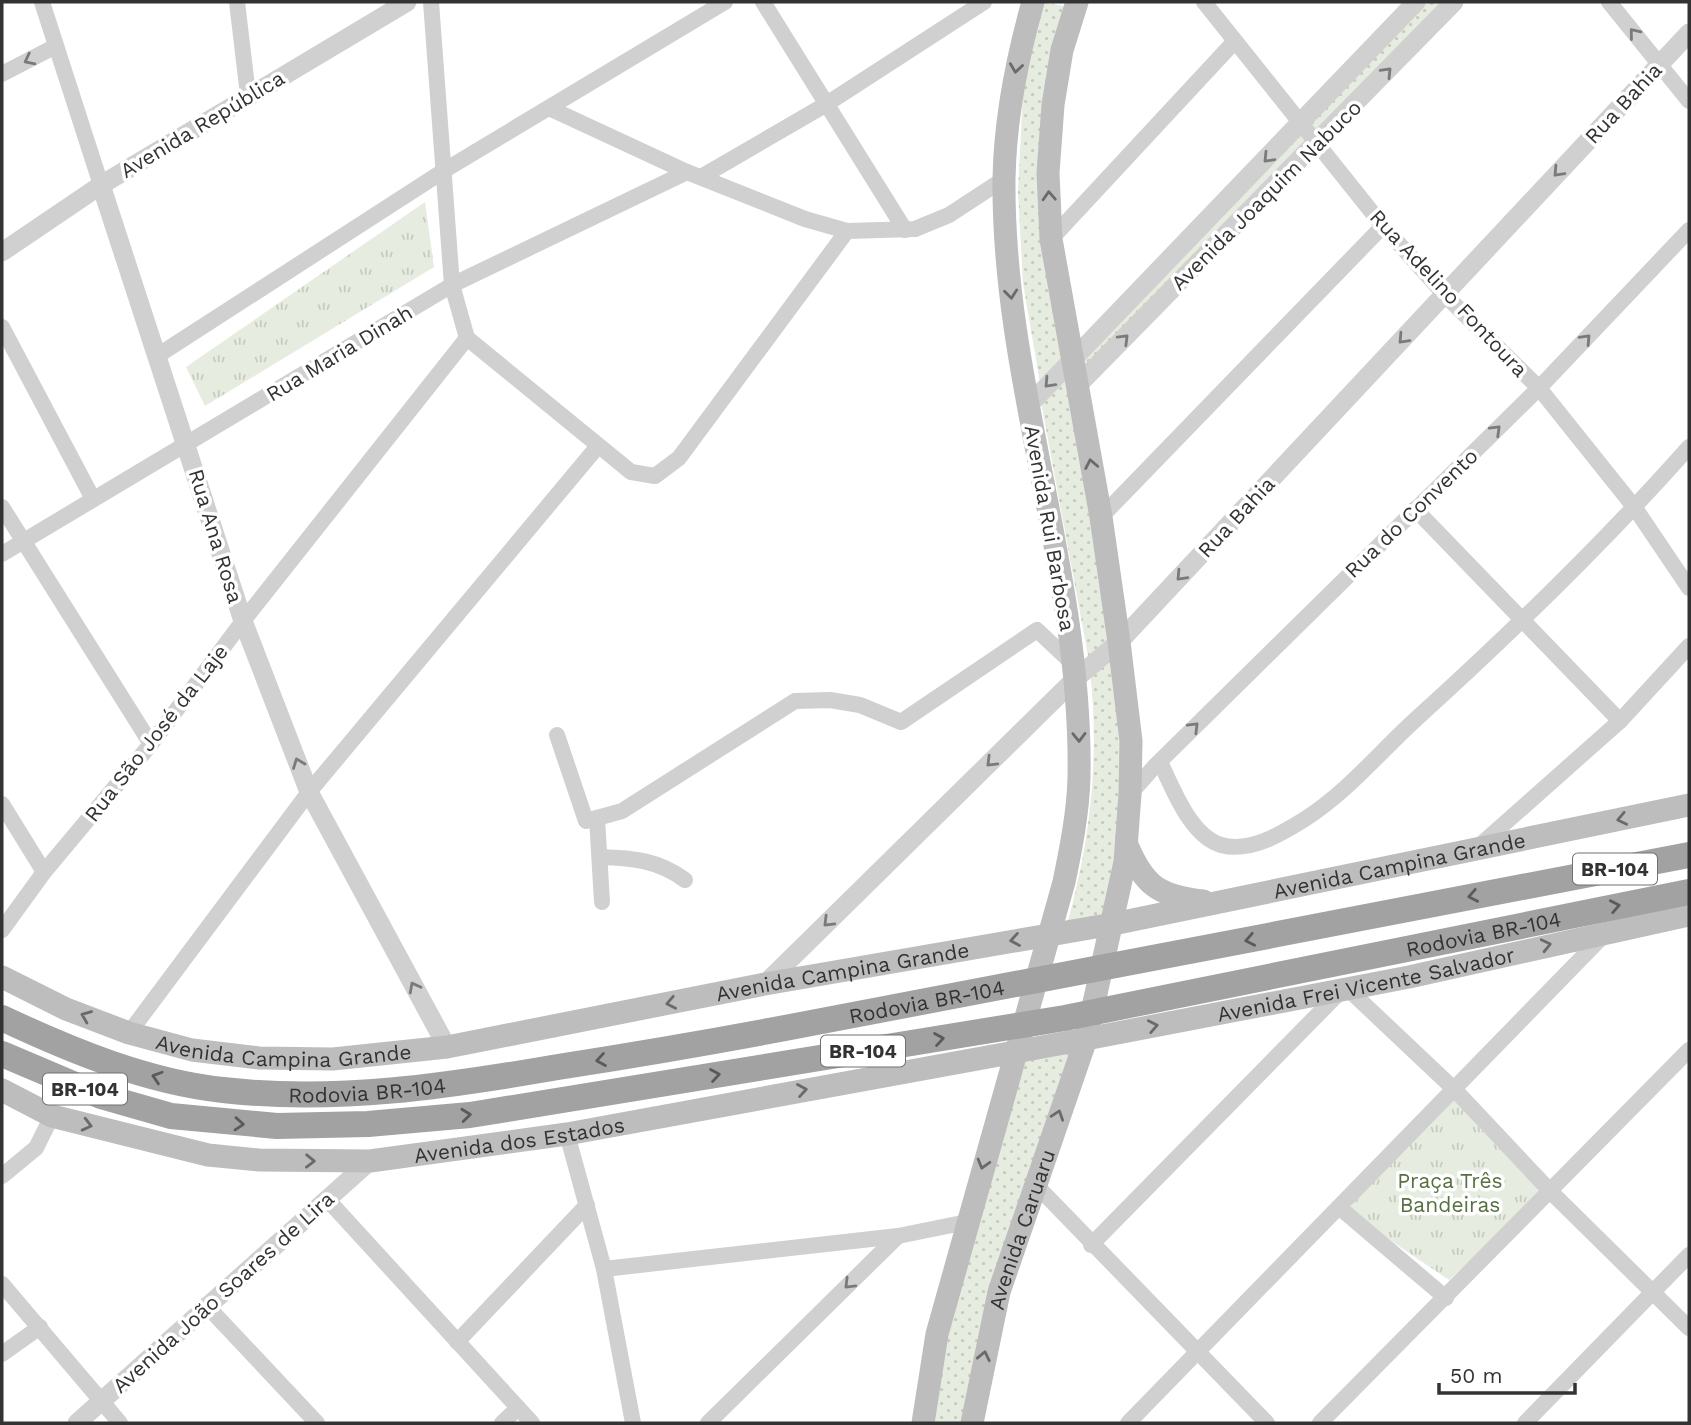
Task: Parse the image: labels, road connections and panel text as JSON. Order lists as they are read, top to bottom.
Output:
{
  "streets": {
    "highway": ["BR-104", "Rodovia BR-104"],
    "main road": [
      "Avenida Rui Barbosa",
      "Avenida Campina Grande",
      "Avenida Frei Vicente Salvador",
      "Avenida dos Estados",
      "Avenida Caruaru"
    ],
    "street": [
      "Rua Bahia",
      "Avenida República",
      "Avenida Joaquim Nabuco",
      "Rua Adelino Fontoura",
      "Rua Maria Dinah",
      "Rua do Convento",
      "Rua Ana Rosa",
      "Rua São José da Laje",
      "Avenida João Soares de Lira"
    ]
  },
  "crossings": [
    ["Rua Bahia", "Rua Adelino Fontoura"],
    ["Rua Bahia", "Avenida Rui Barbosa"],
    ["Rua Bahia", "Avenida Campina Grande"],
    ["Avenida República", "Rua Ana Rosa"],
    ["Avenida Joaquim Nabuco", "Rua Adelino Fontoura"],
    ["Avenida Joaquim Nabuco", "Avenida Rui Barbosa"],
    ["Rua Adelino Fontoura", "Rua do Convento"],
    ["Rua Maria Dinah", "Rua Ana Rosa"],
    ["Avenida Rui Barbosa", "Avenida Campina Grande"],
    ["Avenida Rui Barbosa", "Avenida dos Estados"],
    ["Rua Ana Rosa", "Rua São José da Laje"],
    ["Rua Ana Rosa", "Avenida Campina Grande"],
    ["Avenida Frei Vicente Salvador", "Avenida dos Estados"],
    ["Avenida Frei Vicente Salvador", "Avenida Caruaru"],
    ["Avenida dos Estados", "Avenida João Soares de Lira"]
  ],
  "one_way": [
    "Rua do Convento",
    "Rua Ana Rosa",
    "Avenida Campina Grande",
    "Avenida Frei Vicente Salvador",
    "Avenida dos Estados"
  ],
  "parks": ["Praça Três Bandeiras"],
  "scale_bar": "50 m"
}
